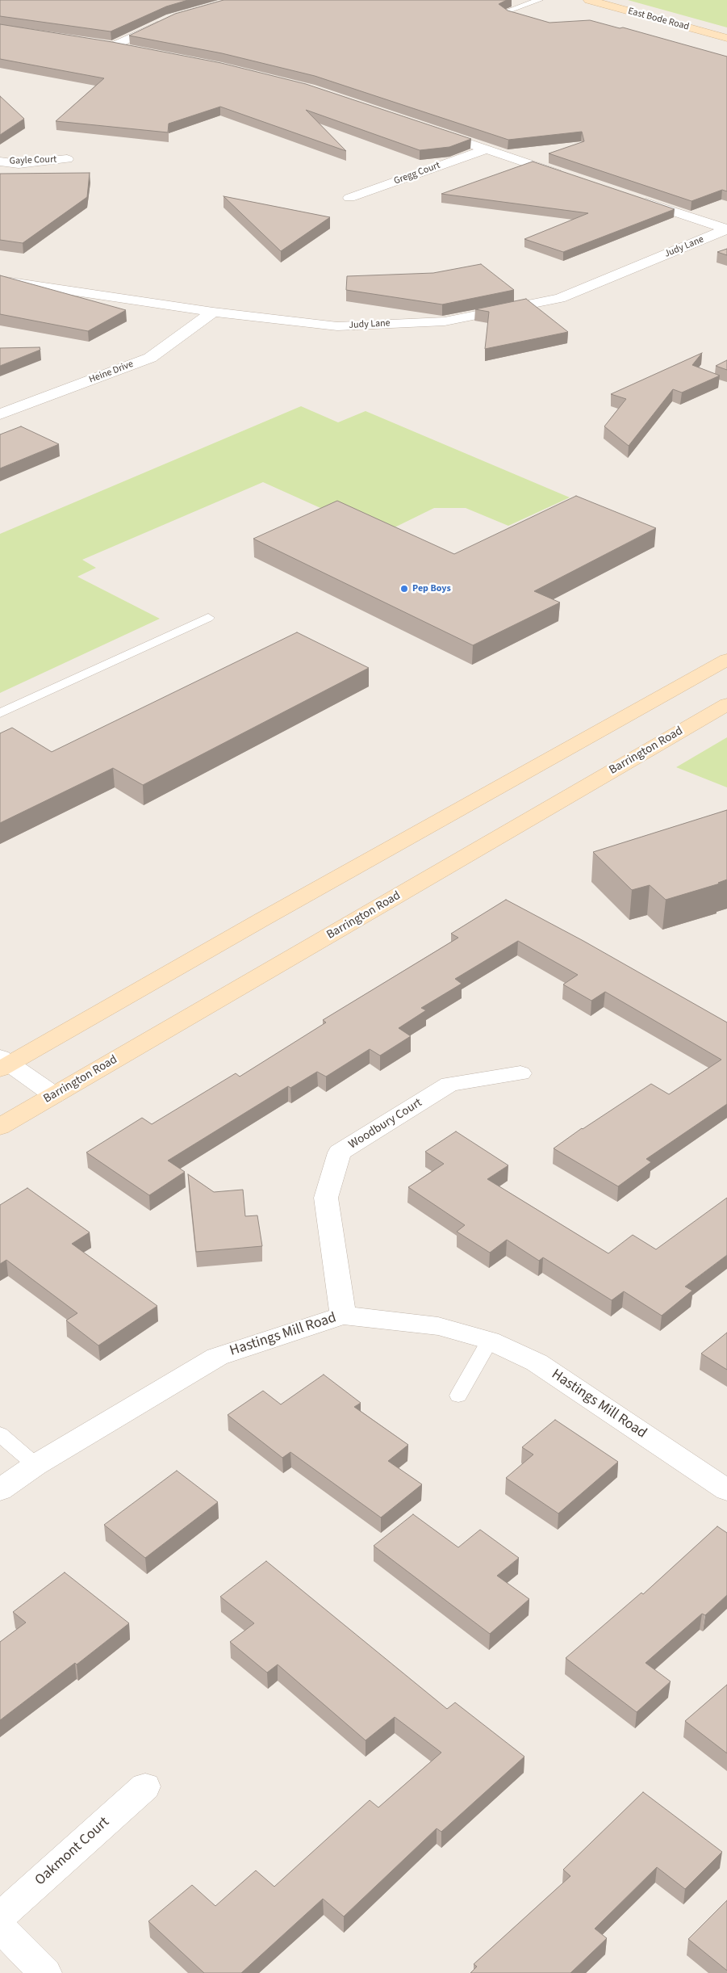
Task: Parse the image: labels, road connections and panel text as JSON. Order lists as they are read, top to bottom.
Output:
{
  "streets": {
    "main road": ["East Bode Road", "Barrington Road"],
    "street": [
      "Gayle Court",
      "Gregg Court",
      "Judy Lane",
      "Heine Drive",
      "Woodbury Court",
      "Hastings Mill Road",
      "Oakmont Court"
    ]
  },
  "crossings": [
    ["Judy Lane", "Heine Drive"],
    ["Woodbury Court", "Hastings Mill Road"]
  ],
  "places": ["Pep Boys"]
}
